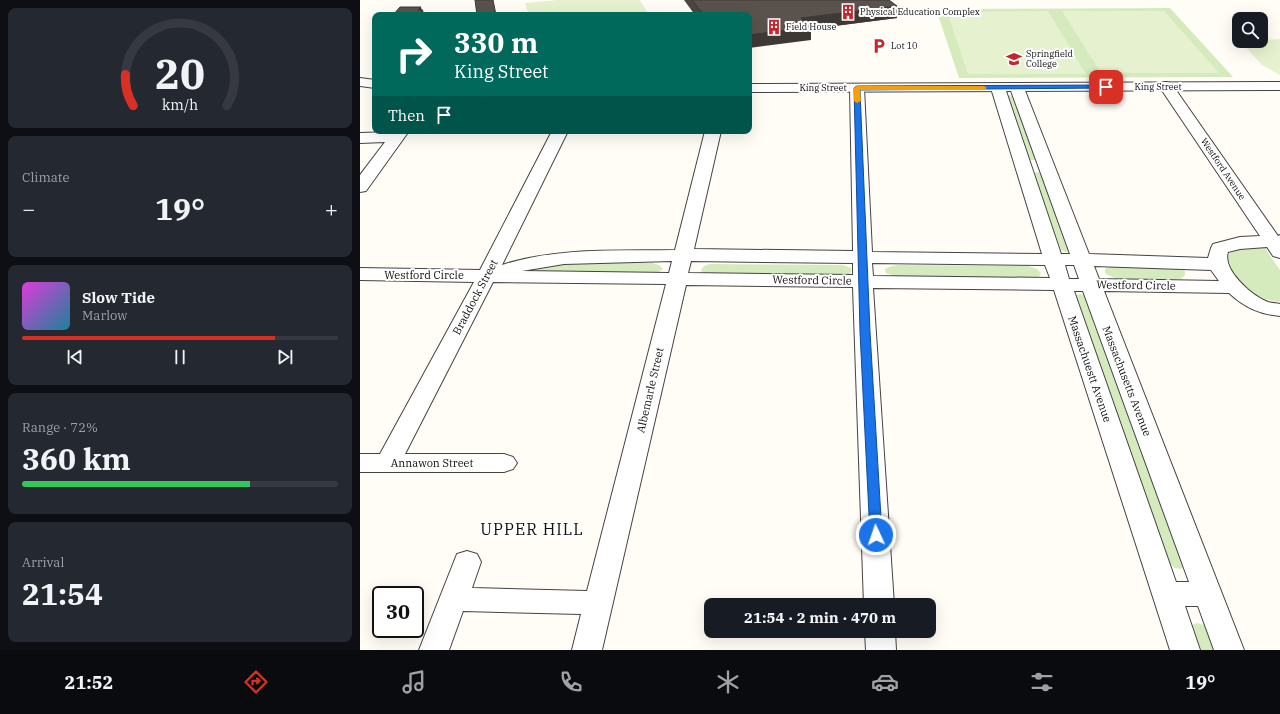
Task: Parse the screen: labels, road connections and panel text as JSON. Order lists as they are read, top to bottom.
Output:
{
  "streets": {
    "street": [
      "King Street",
      "Westford Avenue",
      "Westford Circle",
      "Braddock Street",
      "Massachuestt Avenue",
      "Massachusetts Avenue",
      "Albemarle Street",
      "Annawon Street"
    ]
  },
  "crossings": [
    ["King Street", "Westford Avenue"],
    ["King Street", "Massachuestt Avenue"],
    ["King Street", "Massachusetts Avenue"],
    ["Westford Circle", "Braddock Street"],
    ["Westford Circle", "Massachuestt Avenue"],
    ["Westford Circle", "Massachusetts Avenue"],
    ["Westford Circle", "Albemarle Street"],
    ["Braddock Street", "Annawon Street"],
    ["Massachuestt Avenue", "Massachusetts Avenue"]
  ],
  "districts": ["UPPER HILL"],
  "places": {
    "building": ["Physical Education Complex", "Field House"],
    "parking": ["Lot 10"],
    "school or university": ["Springfield College"]
  },
  "page": {
    "turn": ["330 m", "King Street"],
    "then": "Then",
    "tile": [
      "Climate",
      ["Range · 72%", "360 km"],
      ["Arrival", "21:54"]
    ],
    "heat": ["−", "19°", "+"],
    "song": ["Slow Tide", "Marlow"],
    "limit": "30",
    "trip": "21:54 · 2 min · 470 m",
    "tabs": ["21:52", "19°"],
    "gauge": ["20", "km/h"]
  }
}
